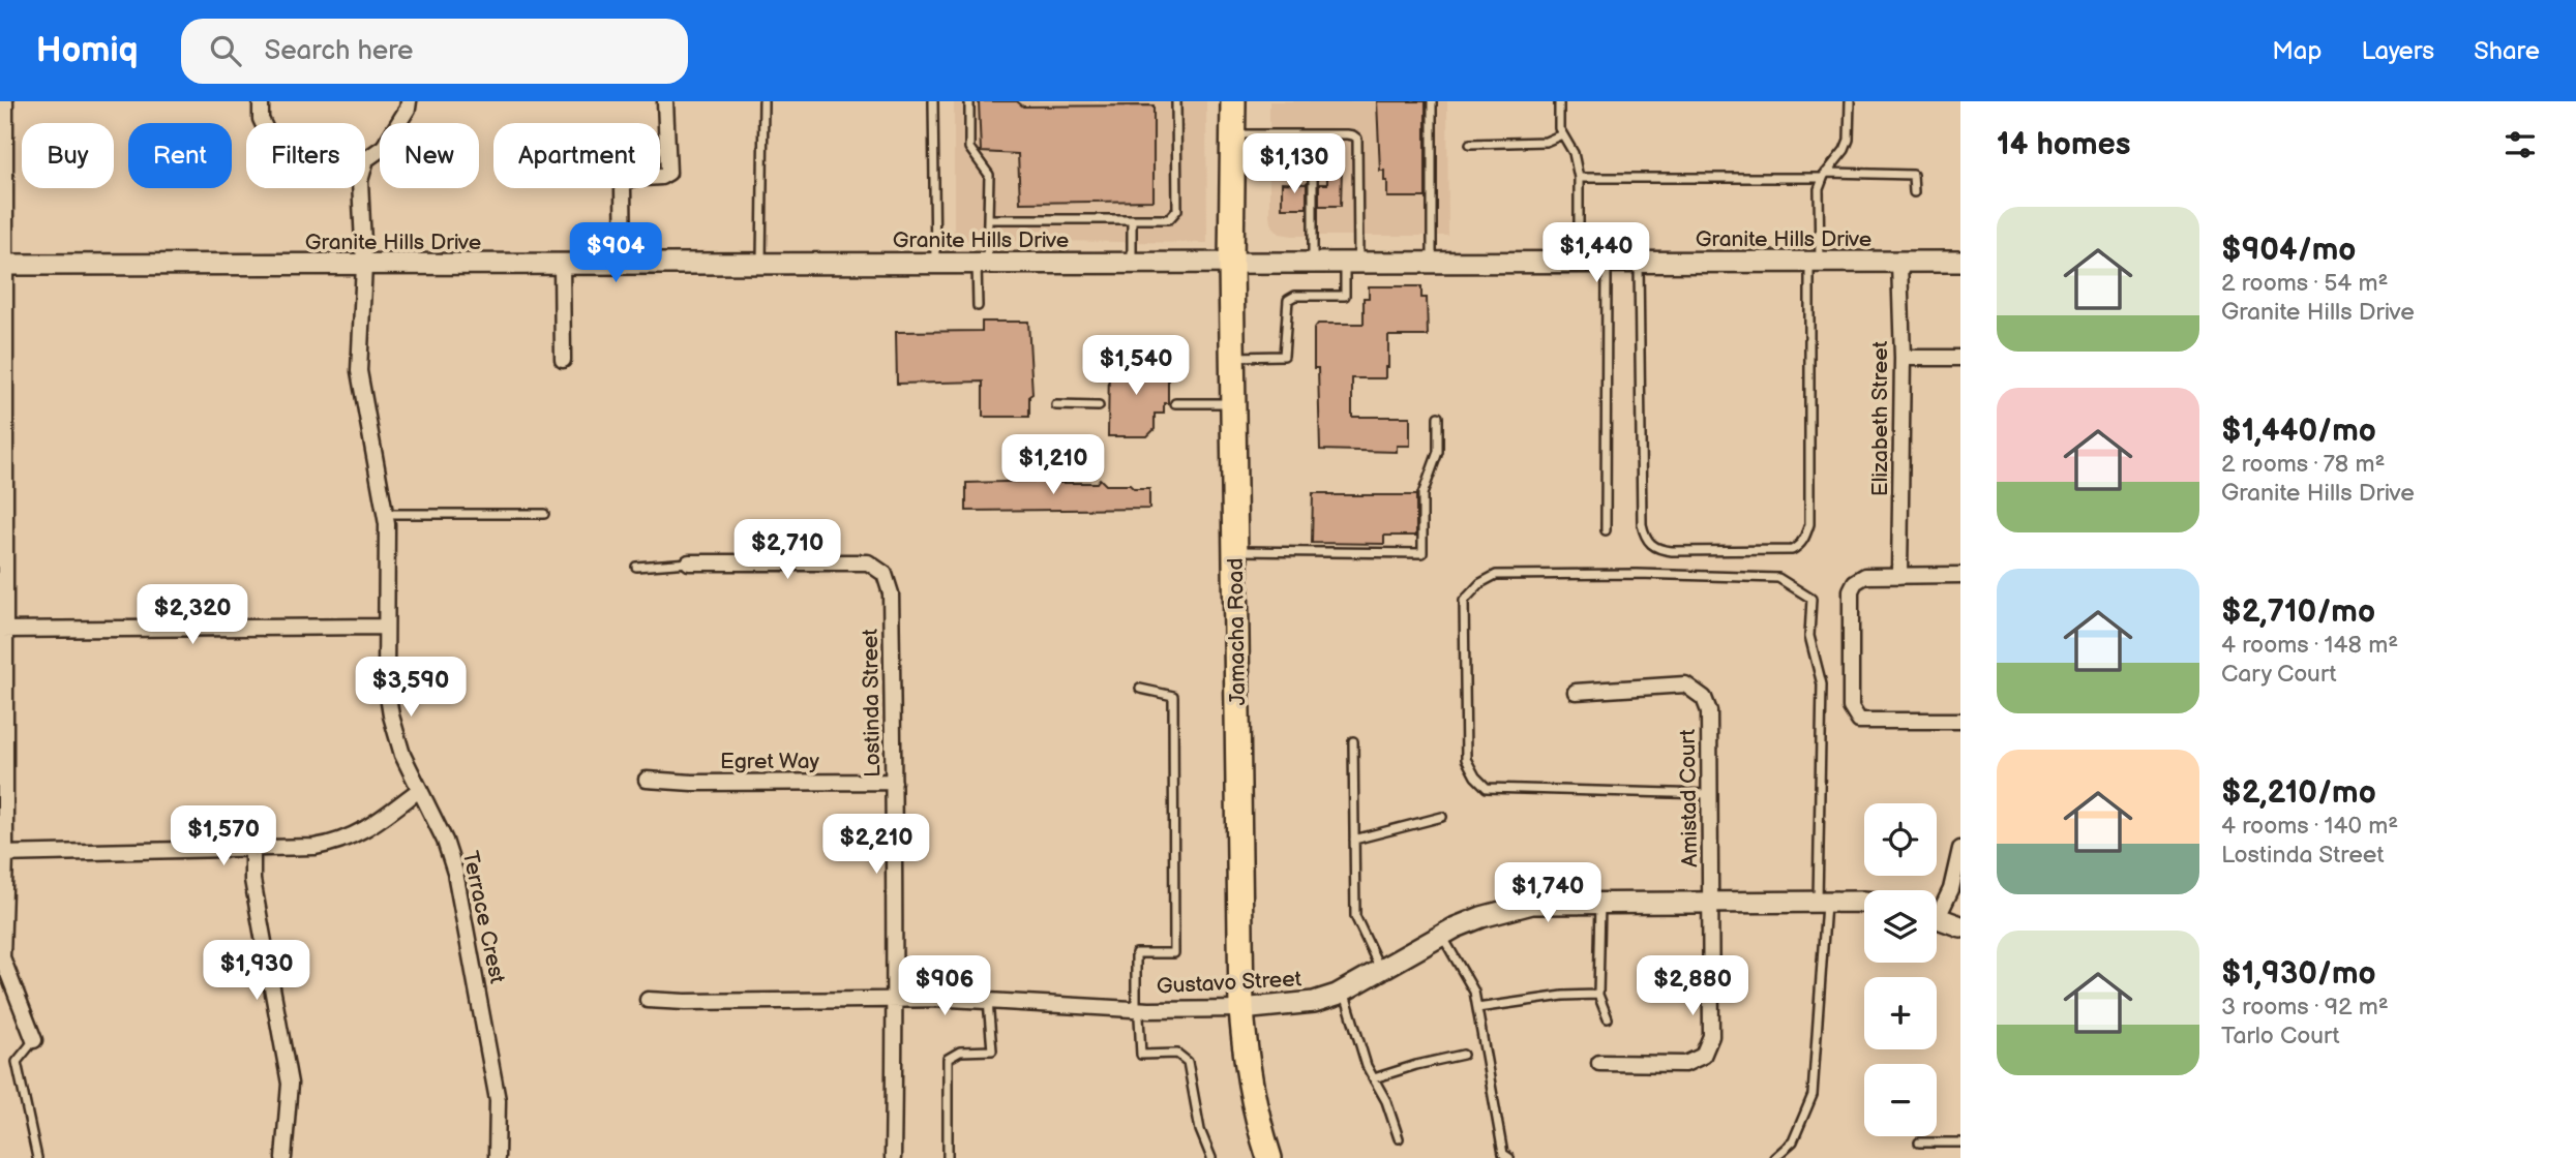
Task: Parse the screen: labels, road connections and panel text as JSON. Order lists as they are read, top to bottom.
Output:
{
  "streets": {
    "main road": ["Jamacha Road"],
    "street": [
      "Granite Hills Drive",
      "Elizabeth Street",
      "Lostinda Street",
      "Egret Way",
      "Amistad Court",
      "Terrace Crest",
      "Gustavo Street"
    ]
  },
  "crossings": [
    ["Granite Hills Drive", "Elizabeth Street"],
    ["Granite Hills Drive", "Jamacha Road"],
    ["Granite Hills Drive", "Terrace Crest"],
    ["Jamacha Road", "Gustavo Street"],
    ["Lostinda Street", "Egret Way"],
    ["Lostinda Street", "Gustavo Street"],
    ["Amistad Court", "Gustavo Street"]
  ],
  "page": {
    "header": "Homiq",
    "search": "Search here",
    "nav": ["Map", "Layers", "Share"],
    "heading": "14 homes",
    "chip": [
      "Buy",
      "Rent",
      "Filters",
      "New",
      "Apartment"
    ],
    "price": [
      "$1,130",
      "$904",
      "$1,440",
      "$1,540",
      "$1,210",
      "$2,710",
      "$2,320",
      "$3,590",
      "$1,570",
      "$2,210",
      "$1,740",
      "$1,930",
      "$906",
      "$2,880"
    ],
    "list": [
      {
        "name": "$904/mo",
        "note": "2 rooms · 54 m² · Granite Hills Drive"
      },
      {
        "name": "$1,440/mo",
        "note": "2 rooms · 78 m² · Granite Hills Drive"
      },
      {
        "name": "$2,710/mo",
        "note": "4 rooms · 148 m² · Cary Court"
      },
      {
        "name": "$2,210/mo",
        "note": "4 rooms · 140 m² · Lostinda Street"
      },
      {
        "name": "$1,930/mo",
        "note": "3 rooms · 92 m² · Tarlo Court"
      }
    ],
    "map_buttons": ["+", "−"]
  }
}
